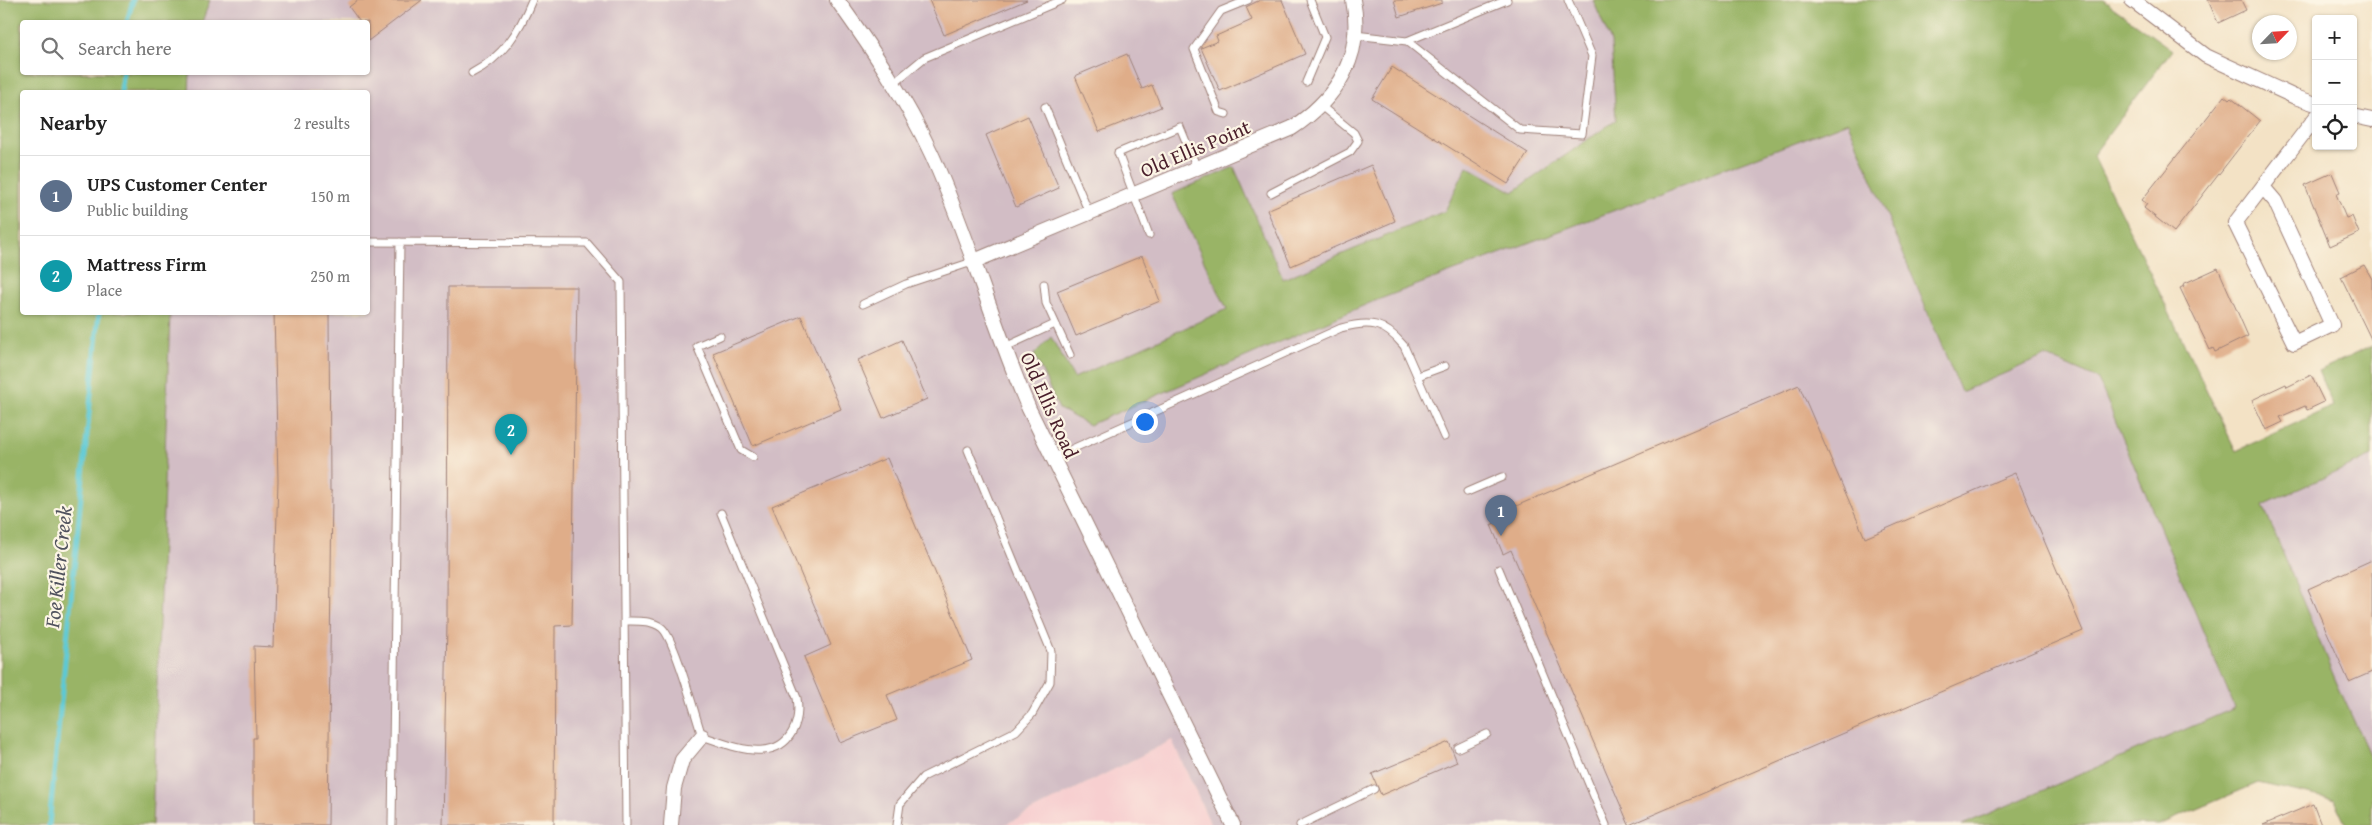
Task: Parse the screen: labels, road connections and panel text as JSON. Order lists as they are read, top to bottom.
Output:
{
  "streets": {
    "street": ["Old Ellis Point", "Old Ellis Road"]
  },
  "crossings": [
    ["Old Ellis Point", "Old Ellis Road"]
  ],
  "water": ["Foe Killer Creek"],
  "north": "top right",
  "page": {
    "map_buttons": ["+", "−"],
    "search": "Search here",
    "heading": ["Nearby", "2 results"],
    "list": [
      {
        "mark": "1",
        "name": "UPS Customer Center",
        "note": "Public building",
        "value": "150 m"
      },
      {
        "mark": "2",
        "name": "Mattress Firm",
        "note": "Place",
        "value": "250 m"
      }
    ],
    "pins": ["2", "1"]
  }
}
